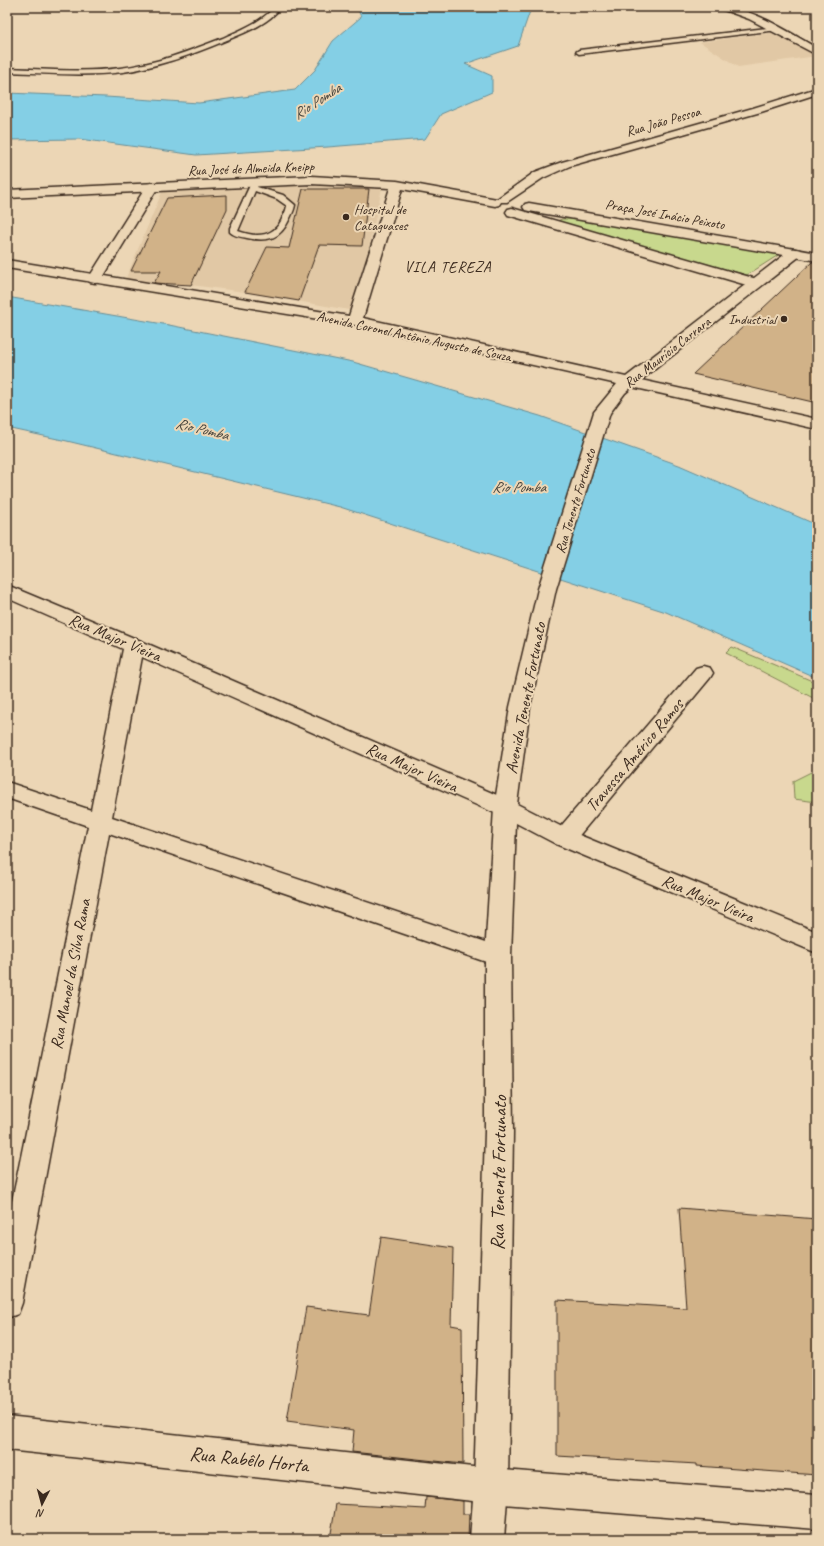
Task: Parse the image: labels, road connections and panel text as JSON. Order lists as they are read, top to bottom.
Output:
{
  "streets": {
    "street": [
      "Rua João Pessoa",
      "Rua José de Almeida Kneipp",
      "Praça José Inácio Peixoto",
      "Avenida Coronel Antônio Augusto de Souza",
      "Rua Maurício Carrara",
      "Rua Tenente Fortunato",
      "Rua Major Vieira",
      "Avenida Tenente Fortunato",
      "Travessa Américo Ramos",
      "Rua Manoel da Silva Rama",
      "Rua Rabêlo Horta"
    ]
  },
  "crossings": [
    ["Rua João Pessoa", "Rua José de Almeida Kneipp"],
    ["Rua João Pessoa", "Praça José Inácio Peixoto"],
    ["Rua José de Almeida Kneipp", "Praça José Inácio Peixoto"],
    ["Praça José Inácio Peixoto", "Rua Maurício Carrara"],
    ["Avenida Coronel Antônio Augusto de Souza", "Rua Maurício Carrara"],
    ["Rua Maurício Carrara", "Rua Tenente Fortunato"],
    ["Rua Tenente Fortunato", "Rua Major Vieira"],
    ["Rua Tenente Fortunato", "Avenida Tenente Fortunato"],
    ["Rua Tenente Fortunato", "Rua Rabêlo Horta"],
    ["Rua Major Vieira", "Avenida Tenente Fortunato"],
    ["Rua Major Vieira", "Travessa Américo Ramos"],
    ["Rua Major Vieira", "Rua Manoel da Silva Rama"]
  ],
  "districts": ["VILA TEREZA"],
  "water": ["Rio Pomba"],
  "places": ["Hospital de Cataguases", "Industrial"],
  "north": "bottom"
}
